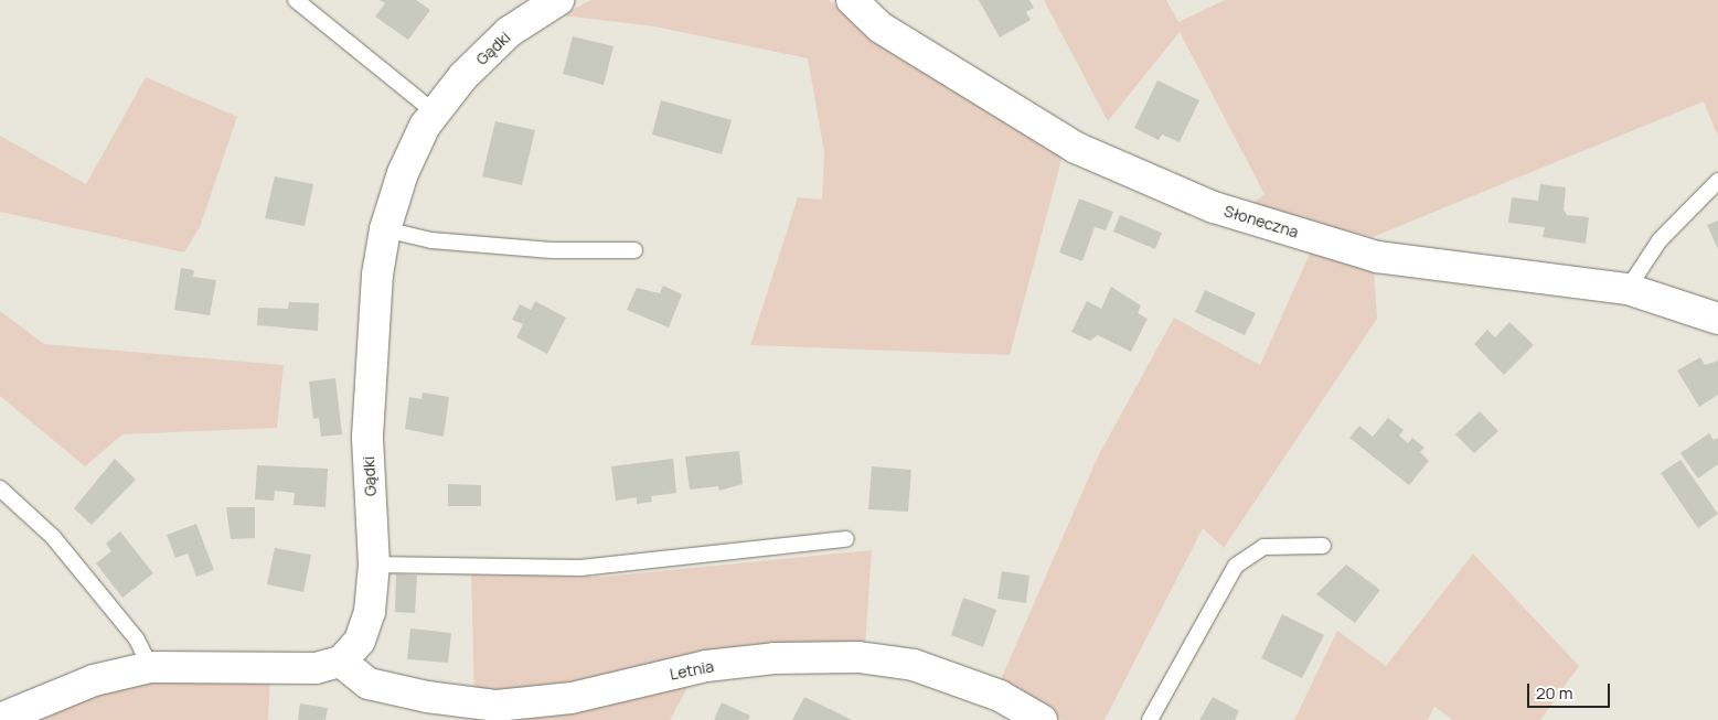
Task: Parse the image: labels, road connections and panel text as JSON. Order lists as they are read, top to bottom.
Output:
{
  "streets": {
    "street": ["Gądki", "Słoneczna", "Letnia"]
  },
  "crossings": [
    ["Gądki", "Letnia"]
  ],
  "scale_bar": "20 m"
}
